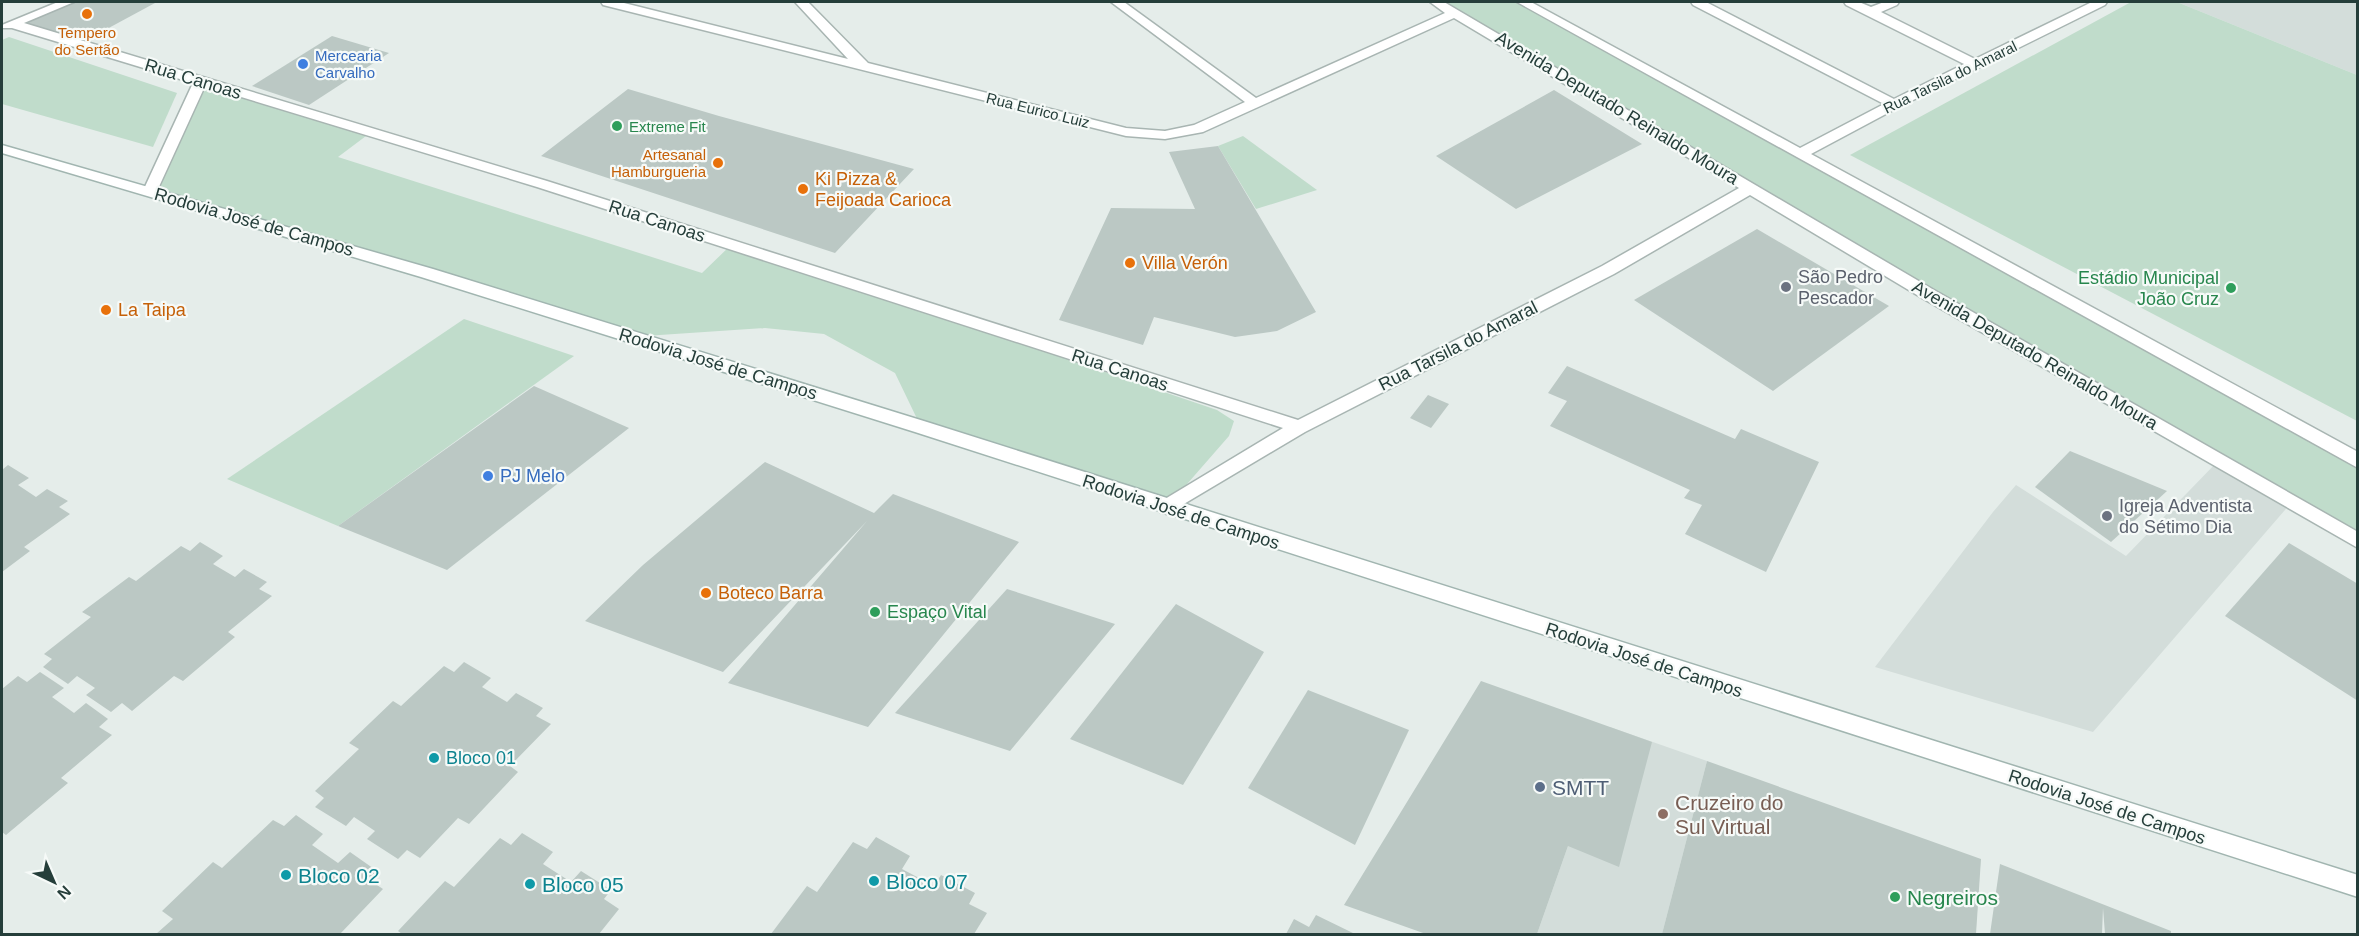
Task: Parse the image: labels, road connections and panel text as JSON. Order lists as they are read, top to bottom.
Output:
{
  "streets": {
    "street": [
      "Rua Tarsila do Amaral",
      "Rua Canoas",
      "Avenida Deputado Reinaldo Moura",
      "Rua Eurico Luiz",
      "Rodovia José de Campos"
    ]
  },
  "crossings": [
    ["Rua Tarsila do Amaral", "Rua Canoas"],
    ["Rua Tarsila do Amaral", "Avenida Deputado Reinaldo Moura"],
    ["Rua Tarsila do Amaral", "Rodovia José de Campos"],
    ["Avenida Deputado Reinaldo Moura", "Rua Eurico Luiz"]
  ],
  "places": [
    "Tempero do Sertão",
    "Mercearia Carvalho",
    "Extreme Fit",
    "Artesanal Hamburgueria",
    "Ki Pizza & Feijoada Carioca",
    "Villa Verón",
    "São Pedro Pescador",
    "Estádio Municipal João Cruz",
    "La Taipa",
    "PJ Melo",
    "Igreja Adventista do Sétimo Dia",
    "Boteco Barra",
    "Espaço Vital",
    "Bloco 01",
    "SMTT",
    "Cruzeiro do Sul Virtual",
    "Bloco 02",
    "Bloco 07",
    "Bloco 05",
    "Negreiros"
  ],
  "north": "bottom right"
}
